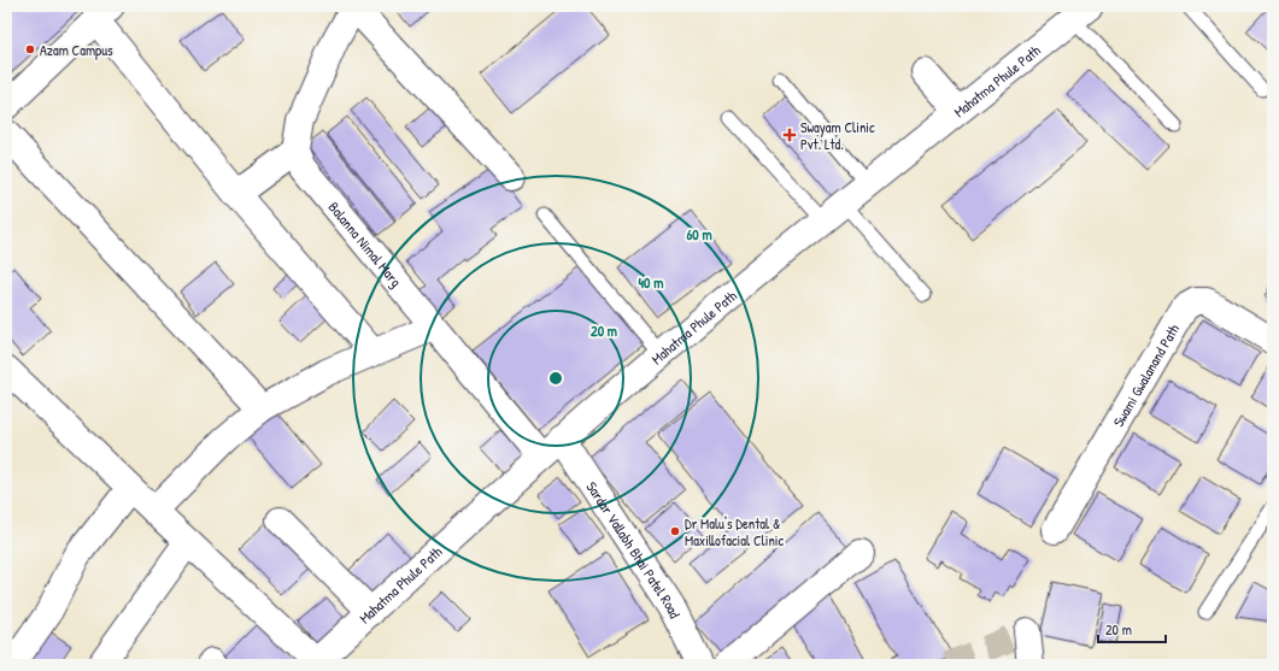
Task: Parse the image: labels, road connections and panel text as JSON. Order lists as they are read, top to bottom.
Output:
{
  "streets": {
    "street": [
      "Mahatma Phule Path",
      "Balanna Nimal Marg",
      "Swami Gwalanand Path",
      "Sardar Vallabh Bhai Patel Road"
    ]
  },
  "crossings": [
    ["Mahatma Phule Path", "Balanna Nimal Marg"],
    ["Mahatma Phule Path", "Sardar Vallabh Bhai Patel Road"]
  ],
  "places": {
    "other": ["Azam Campus", "Dr Malu's Dental & Maxillofacial Clinic"],
    "health": ["Swayam Clinic Pvt. Ltd."]
  },
  "scale_bar": "20 m",
  "rings": ["60 m", "40 m", "20 m"]
}
